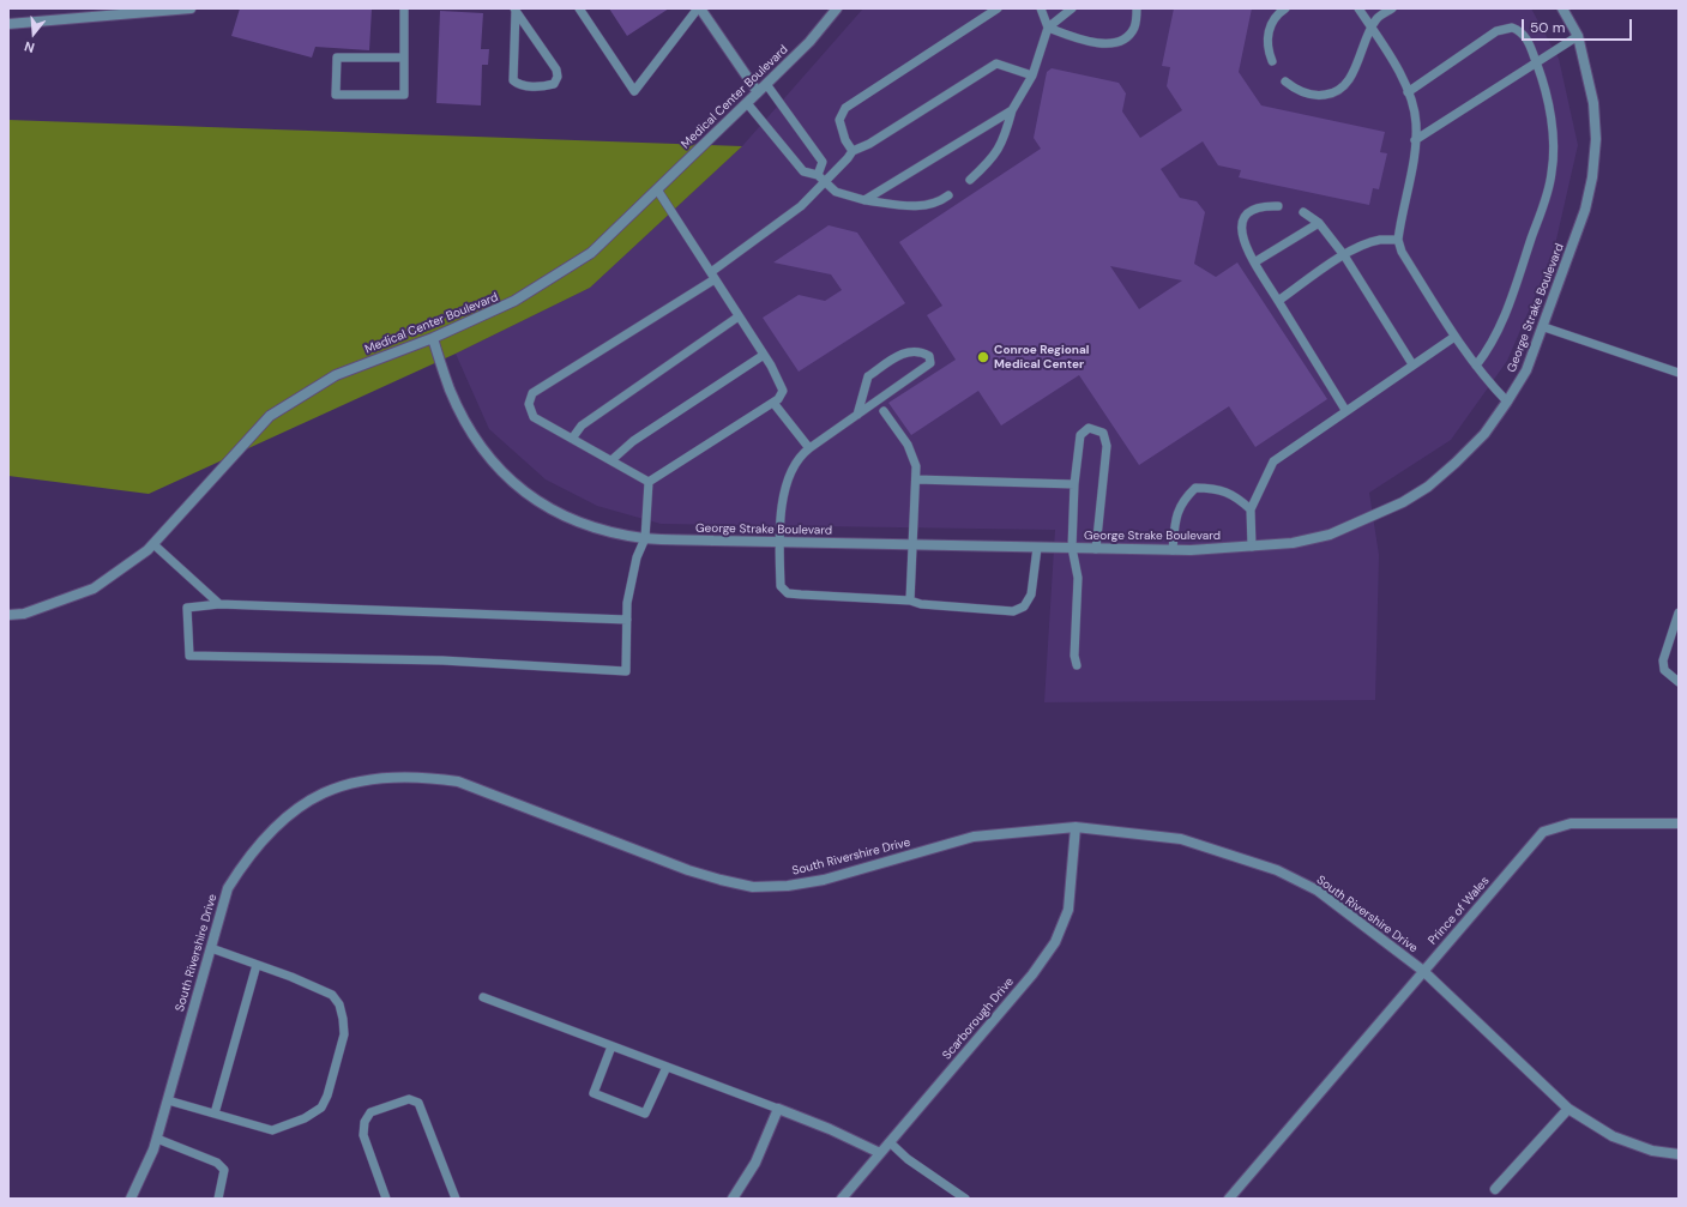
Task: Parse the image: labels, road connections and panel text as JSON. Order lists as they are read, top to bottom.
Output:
{
  "streets": {
    "street": [
      "Medical Center Boulevard",
      "George Strake Boulevard",
      "South Rivershire Drive",
      "Prince of Wales",
      "Scarborough Drive"
    ]
  },
  "crossings": [
    ["Medical Center Boulevard", "George Strake Boulevard"],
    ["South Rivershire Drive", "Prince of Wales"],
    ["South Rivershire Drive", "Scarborough Drive"]
  ],
  "places": ["Conroe Regional Medical Center"],
  "scale_bar": "50 m",
  "north": "bottom"
}
